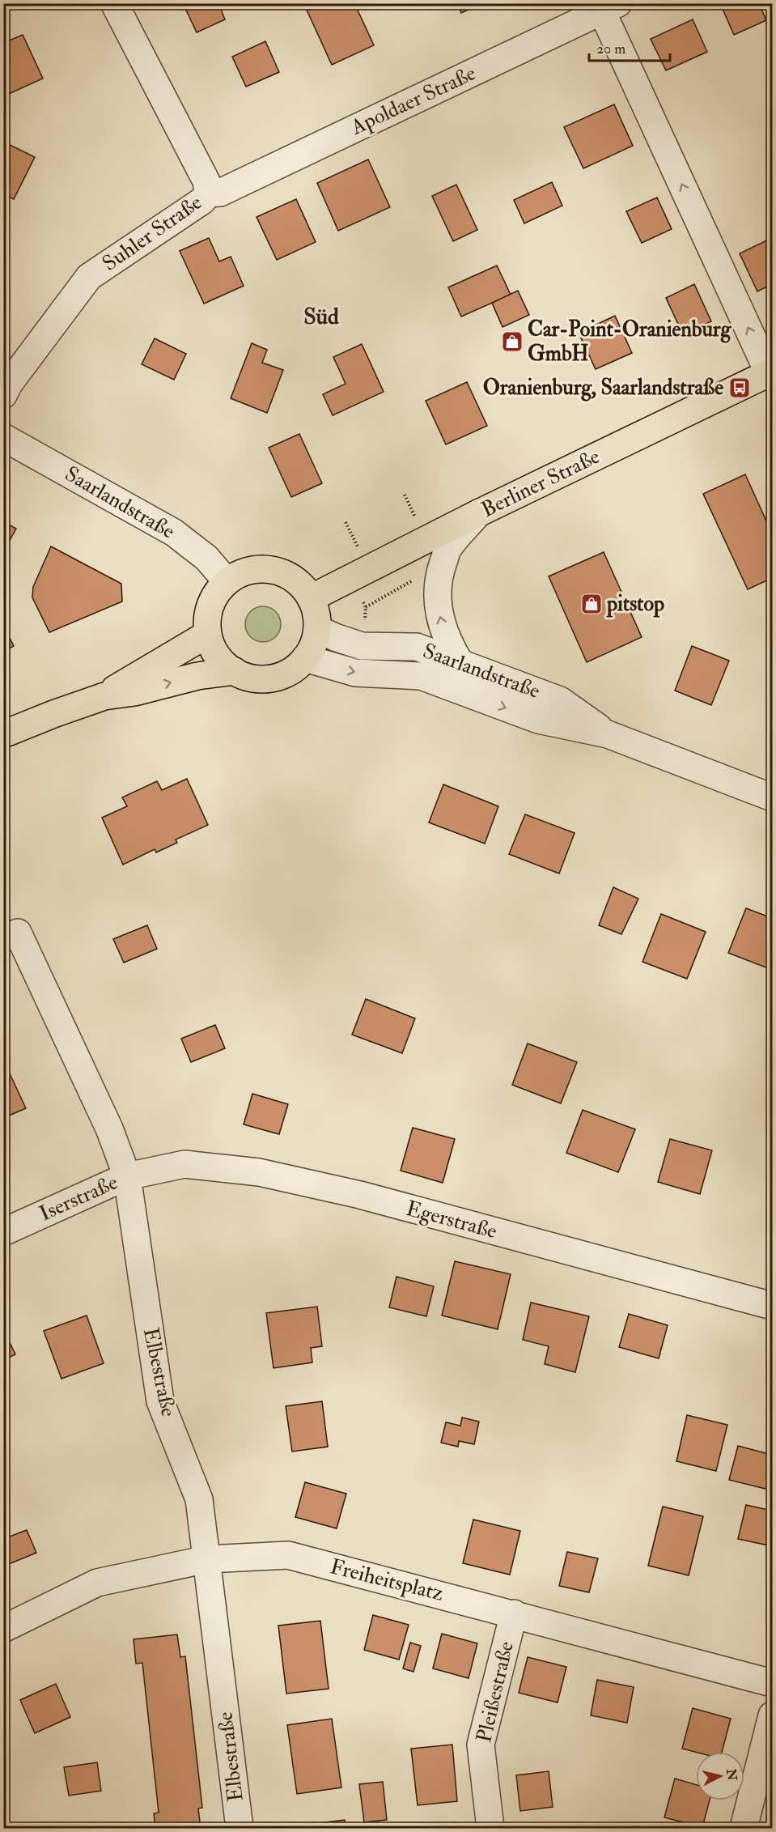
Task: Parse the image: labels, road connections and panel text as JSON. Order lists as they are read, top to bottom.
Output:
{
  "streets": {
    "main road": ["Berliner Straße"],
    "street": [
      "Apoldaer Straße",
      "Suhler Straße",
      "Saarlandstraße",
      "Iserstraße",
      "Egerstraße",
      "Elbestraße",
      "Freiheitsplatz",
      "Pleißestraße"
    ]
  },
  "crossings": [
    ["Apoldaer Straße", "Suhler Straße"],
    ["Berliner Straße", "Saarlandstraße"],
    ["Iserstraße", "Egerstraße"],
    ["Iserstraße", "Elbestraße"],
    ["Egerstraße", "Elbestraße"],
    ["Elbestraße", "Freiheitsplatz"],
    ["Freiheitsplatz", "Pleißestraße"]
  ],
  "districts": ["Süd"],
  "places": {
    "shop": ["Car-Point-Oranienburg GmbH", "pitstop"],
    "bus stop": ["Oranienburg, Saarlandstraße"]
  },
  "scale_bar": "20 m",
  "north": "right"
}
